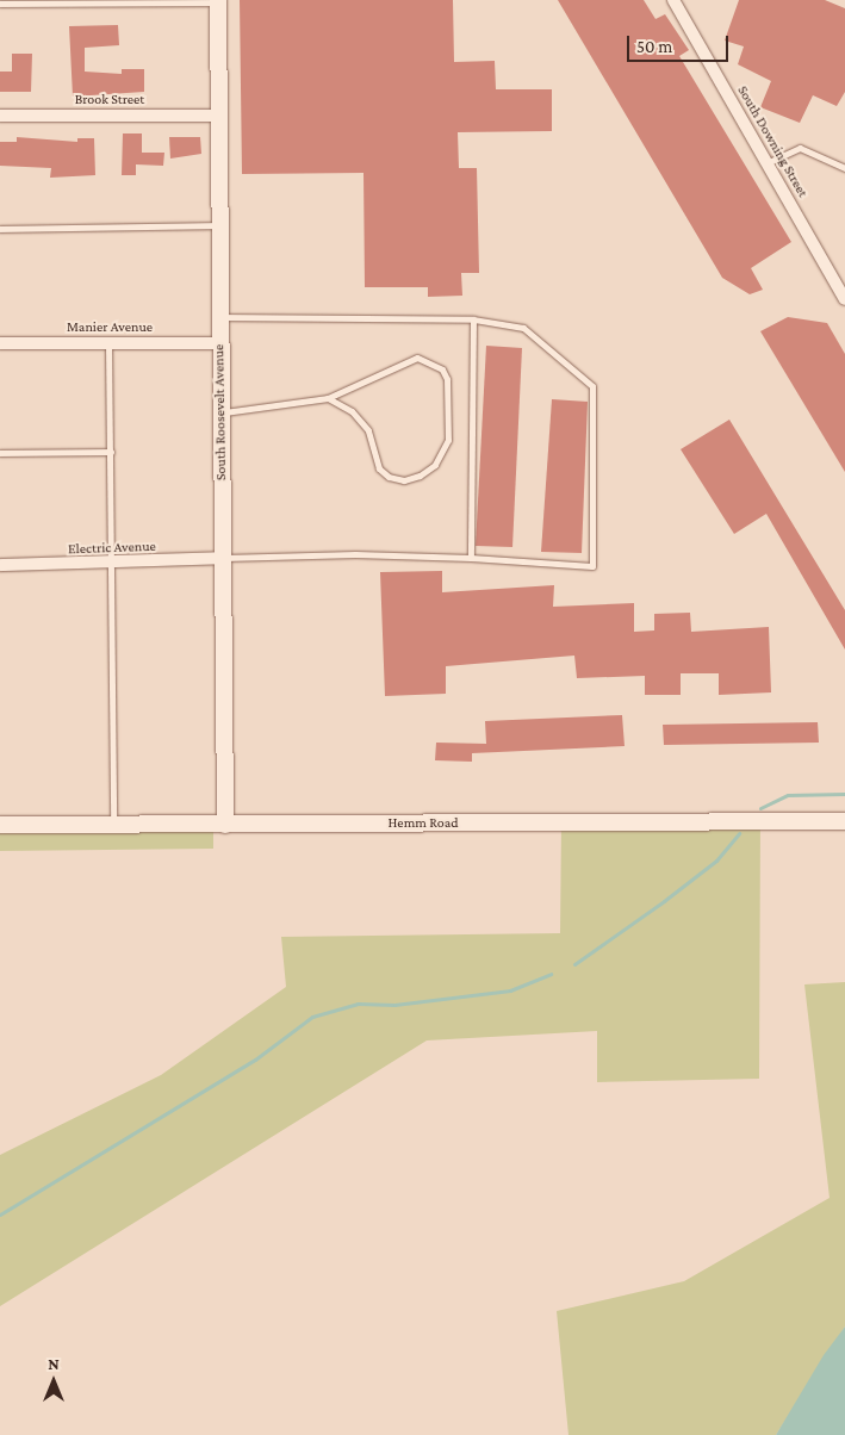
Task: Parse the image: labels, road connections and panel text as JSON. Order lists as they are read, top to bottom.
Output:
{
  "streets": {
    "street": [
      "Brook Street",
      "South Downing Street",
      "Manier Avenue",
      "South Roosevelt Avenue",
      "Electric Avenue",
      "Hemm Road"
    ]
  },
  "crossings": [
    ["Brook Street", "South Roosevelt Avenue"],
    ["Manier Avenue", "South Roosevelt Avenue"],
    ["South Roosevelt Avenue", "Electric Avenue"],
    ["South Roosevelt Avenue", "Hemm Road"]
  ],
  "scale_bar": "50 m",
  "north": "top"
}
